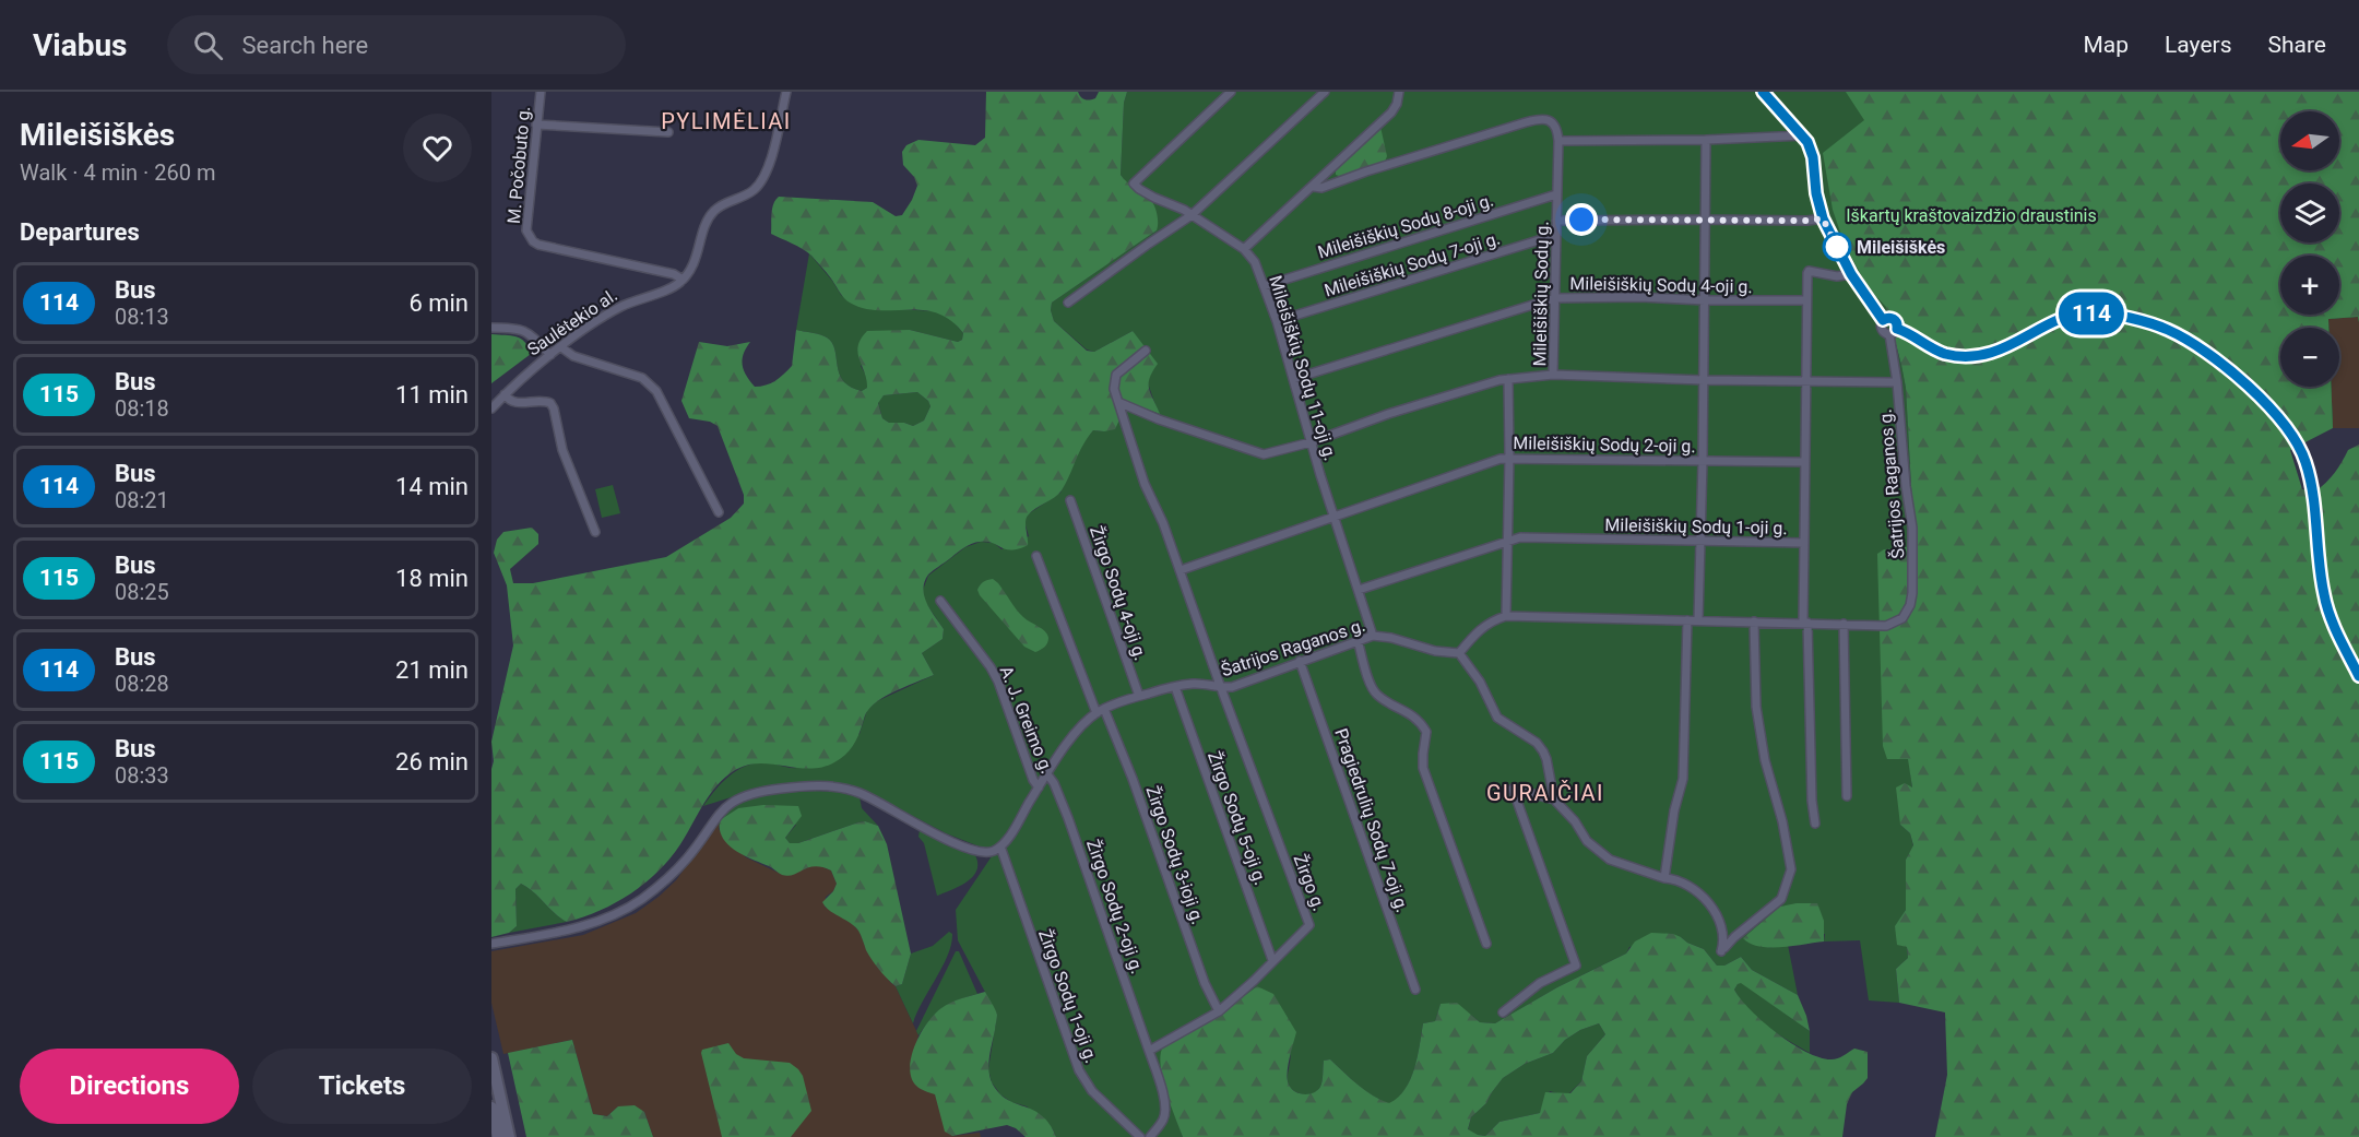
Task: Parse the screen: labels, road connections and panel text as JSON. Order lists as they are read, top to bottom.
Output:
{
  "streets": {
    "street": [
      "M. Počobuto g.",
      "Mileišiškių Sodų 8-oji g.",
      "Mileišiškių Sodų 7-oji g.",
      "Mileišiškių Sodų 4-oji g.",
      "Mileišiškių Sodų g.",
      "Saulėtekio al.",
      "Mileišiškių Sodų 11-oji g.",
      "Mileišiškių Sodų 2-oji g.",
      "Šatrijos Raganos g.",
      "Mileišiškių Sodų 1-oji g.",
      "Žirgo Sodų 4-oji g.",
      "A. J. Greimo g.",
      "Žirgo Sodų 5-oji g.",
      "Pragiedrulių Sodų 7-oji g.",
      "Žirgo Sodų 3-ioji g.",
      "Žirgo g.",
      "Žirgo Sodų 2-oji g.",
      "Žirgo Sodų 1-oji g."
    ]
  },
  "crossings": [
    ["M. Počobuto g.", "Saulėtekio al."],
    ["Mileišiškių Sodų 8-oji g.", "Mileišiškių Sodų g."],
    ["Mileišiškių Sodų 8-oji g.", "Mileišiškių Sodų 11-oji g."],
    ["Mileišiškių Sodų 7-oji g.", "Mileišiškių Sodų g."],
    ["Mileišiškių Sodų 7-oji g.", "Mileišiškių Sodų 11-oji g."],
    ["Mileišiškių Sodų 4-oji g.", "Mileišiškių Sodų g."],
    ["Mileišiškių Sodų 4-oji g.", "Mileišiškių Sodų 11-oji g."],
    ["Mileišiškių Sodų 4-oji g.", "Mileišiškių Sodų 1-oji g."],
    ["Mileišiškių Sodų g.", "Šatrijos Raganos g."],
    ["Mileišiškių Sodų g.", "Mileišiškių Sodų 1-oji g."],
    ["Mileišiškių Sodų 11-oji g.", "Mileišiškių Sodų 2-oji g."],
    ["Mileišiškių Sodų 11-oji g.", "Šatrijos Raganos g."],
    ["Mileišiškių Sodų 11-oji g.", "Mileišiškių Sodų 1-oji g."],
    ["Mileišiškių Sodų 2-oji g.", "Mileišiškių Sodų 1-oji g."],
    ["Šatrijos Raganos g.", "Žirgo Sodų 4-oji g."],
    ["Šatrijos Raganos g.", "A. J. Greimo g."],
    ["Šatrijos Raganos g.", "Žirgo Sodų 5-oji g."],
    ["Šatrijos Raganos g.", "Pragiedrulių Sodų 7-oji g."],
    ["Šatrijos Raganos g.", "Žirgo Sodų 3-ioji g."],
    ["Šatrijos Raganos g.", "Žirgo g."],
    ["Šatrijos Raganos g.", "Žirgo Sodų 2-oji g."],
    ["Šatrijos Raganos g.", "Žirgo Sodų 1-oji g."],
    ["Žirgo Sodų 5-oji g.", "Žirgo g."],
    ["Žirgo Sodų 3-ioji g.", "Žirgo g."],
    ["Žirgo g.", "Žirgo Sodų 2-oji g."]
  ],
  "districts": ["PYLIMĖLIAI", "GURAIČIAI"],
  "parks": ["Iškartų kraštovaizdžio draustinis"],
  "places": ["Mileišiškės"],
  "lines": ["bus line 114"],
  "north": "left",
  "page": {
    "header": "Viabus",
    "search": "Search here",
    "nav": ["Map", "Layers", "Share"],
    "heading": [
      ["Mileišiškės", "Walk · 4 min · 260 m"],
      "Departures"
    ],
    "on_map": "114",
    "map_buttons": ["+", "−"],
    "list": [
      {
        "mark": "114",
        "name": "Bus",
        "note": "08:13",
        "value": "6 min"
      },
      {
        "mark": "115",
        "name": "Bus",
        "note": "08:18",
        "value": "11 min"
      },
      {
        "mark": "114",
        "name": "Bus",
        "note": "08:21",
        "value": "14 min"
      },
      {
        "mark": "115",
        "name": "Bus",
        "note": "08:25",
        "value": "18 min"
      },
      {
        "mark": "114",
        "name": "Bus",
        "note": "08:28",
        "value": "21 min"
      },
      {
        "mark": "115",
        "name": "Bus",
        "note": "08:33",
        "value": "26 min"
      }
    ],
    "buttons": ["Directions", "Tickets"]
  }
}
